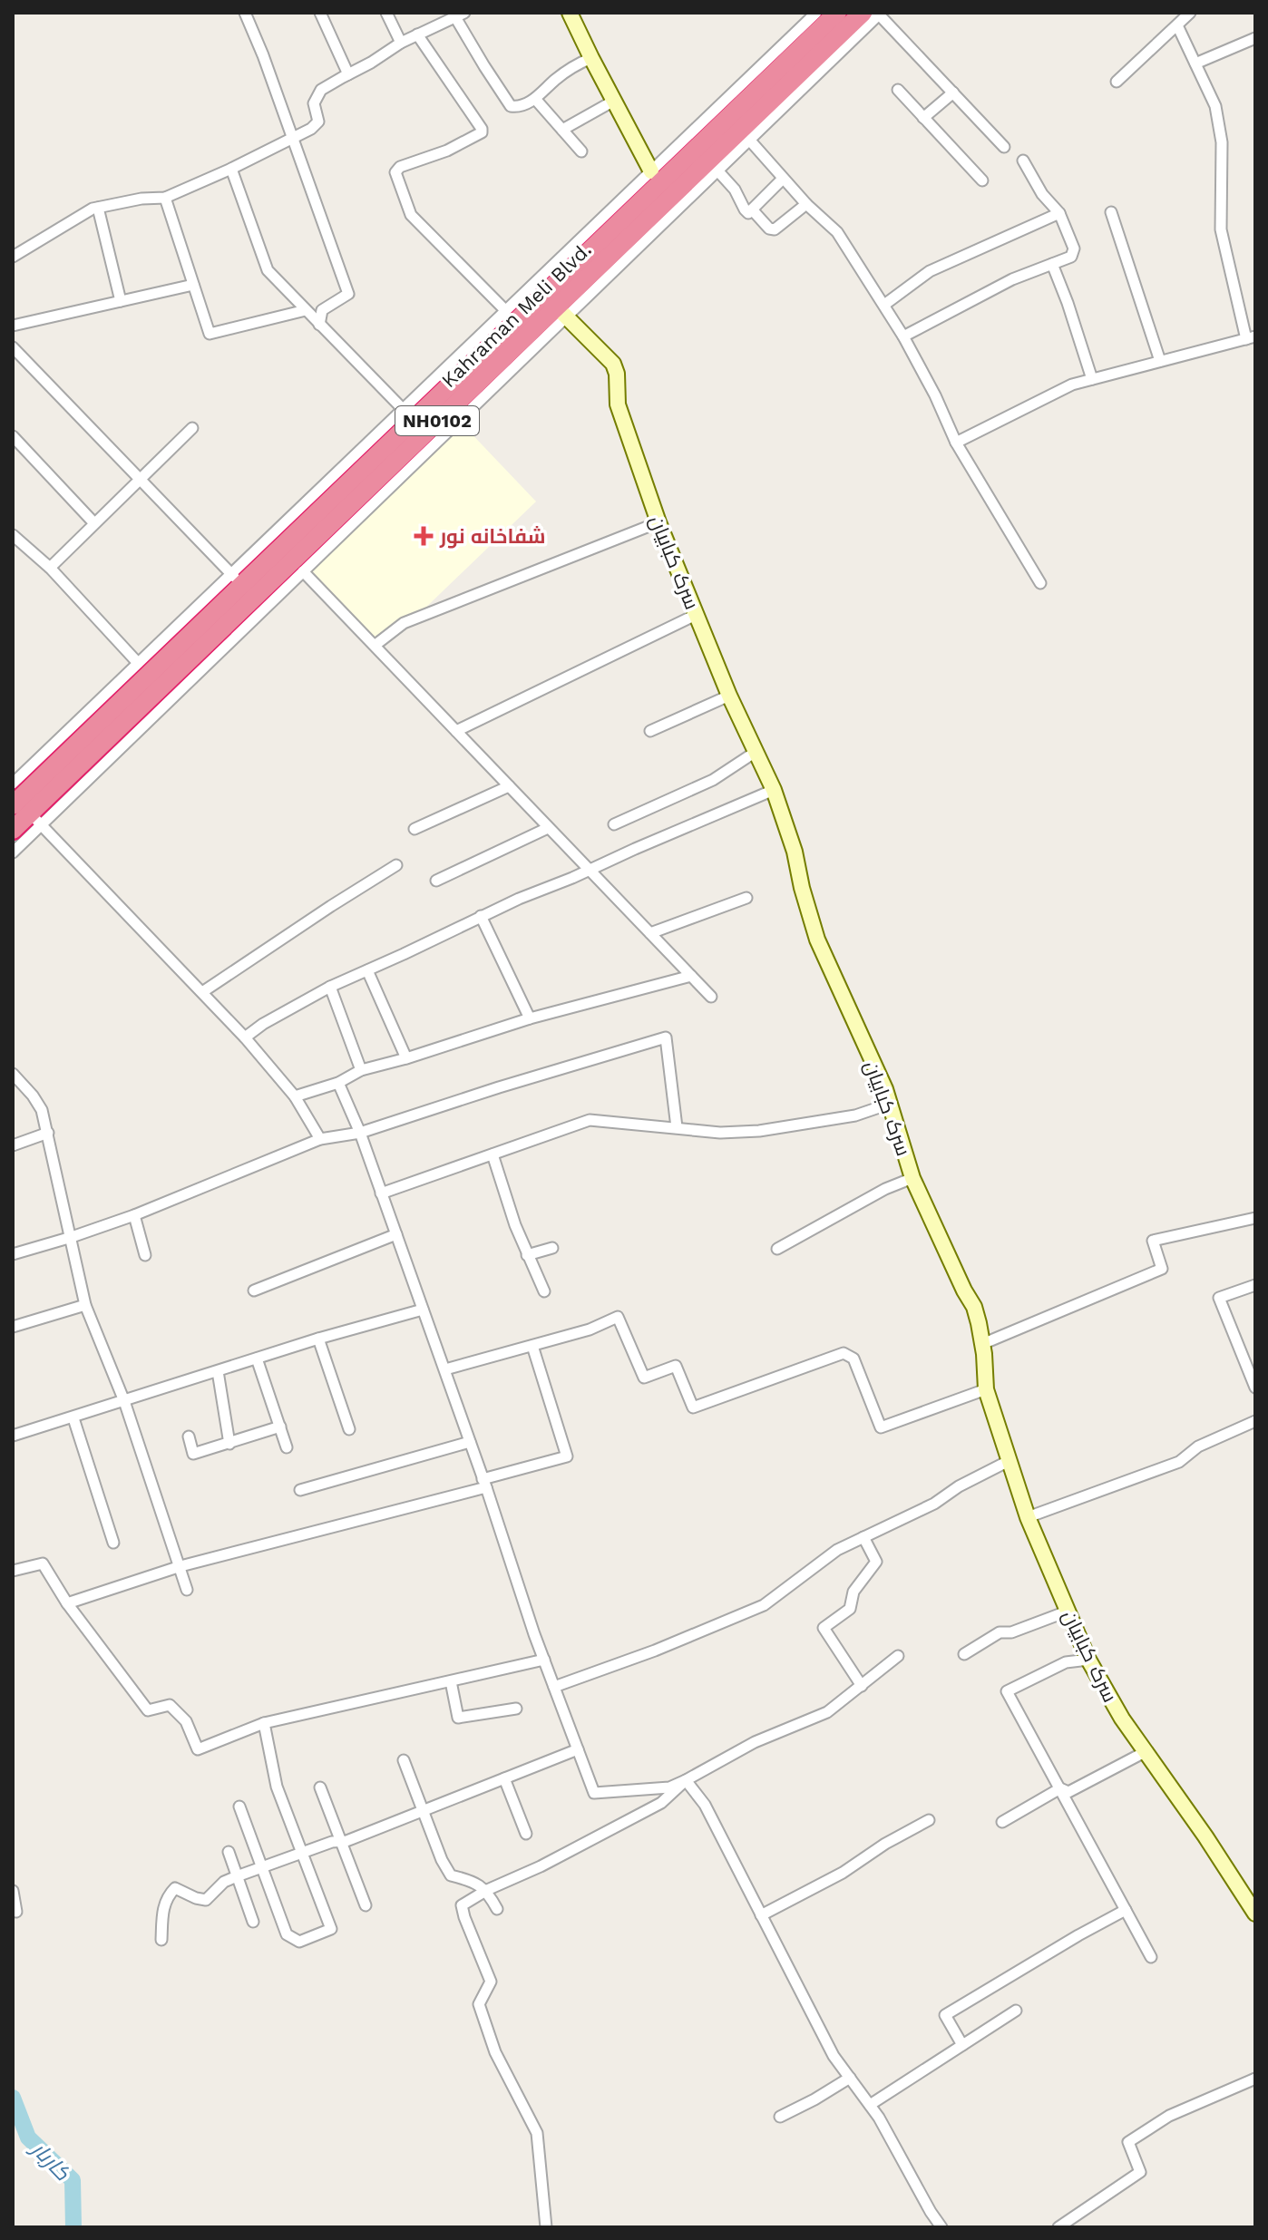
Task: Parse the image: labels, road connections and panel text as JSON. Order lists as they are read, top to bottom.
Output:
{
  "streets": {
    "highway": ["Kahraman Meli Blvd.", "NH0102"],
    "street": ["سرک کبابیان"]
  },
  "crossings": [
    ["Kahraman Meli Blvd.", "سرک کبابیان"]
  ],
  "water": ["کاربار"],
  "places": {
    "health": ["شفاخانه نور"]
  }
}
